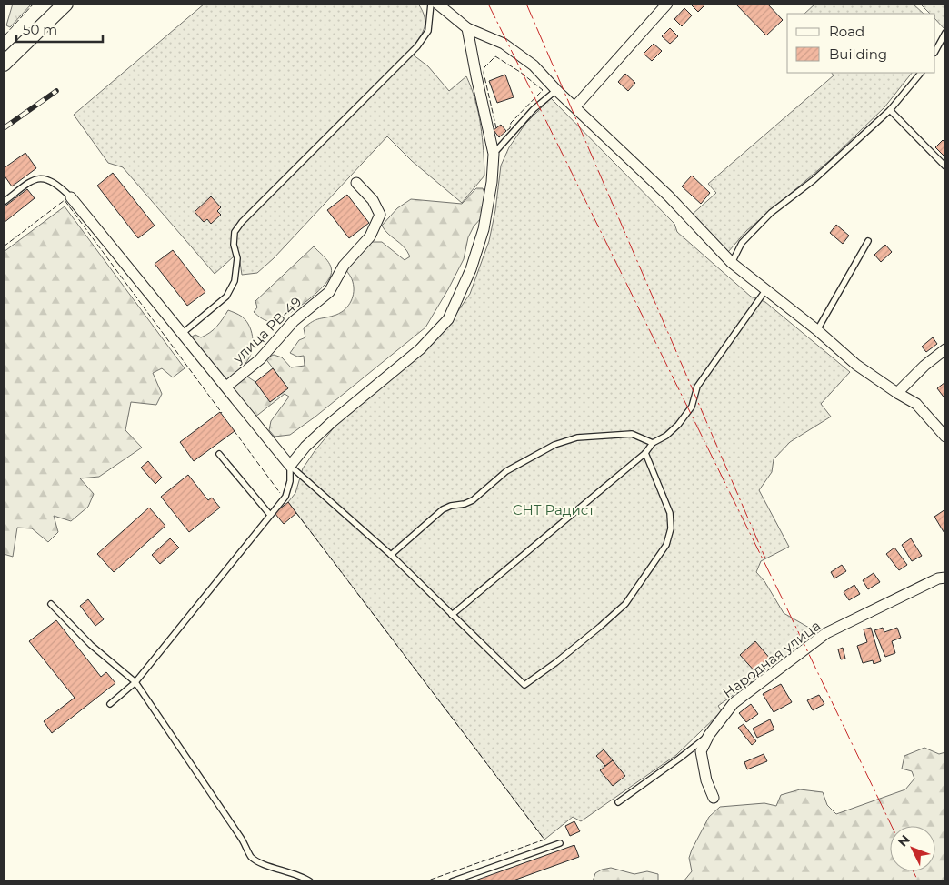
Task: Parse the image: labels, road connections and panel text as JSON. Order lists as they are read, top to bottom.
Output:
{
  "streets": {
    "street": ["улица РВ-49", "Народная улица"]
  },
  "parks": ["СНТ Радист"],
  "legend": ["Road", "Building"],
  "scale_bar": "50 m",
  "north": "top left"
}
